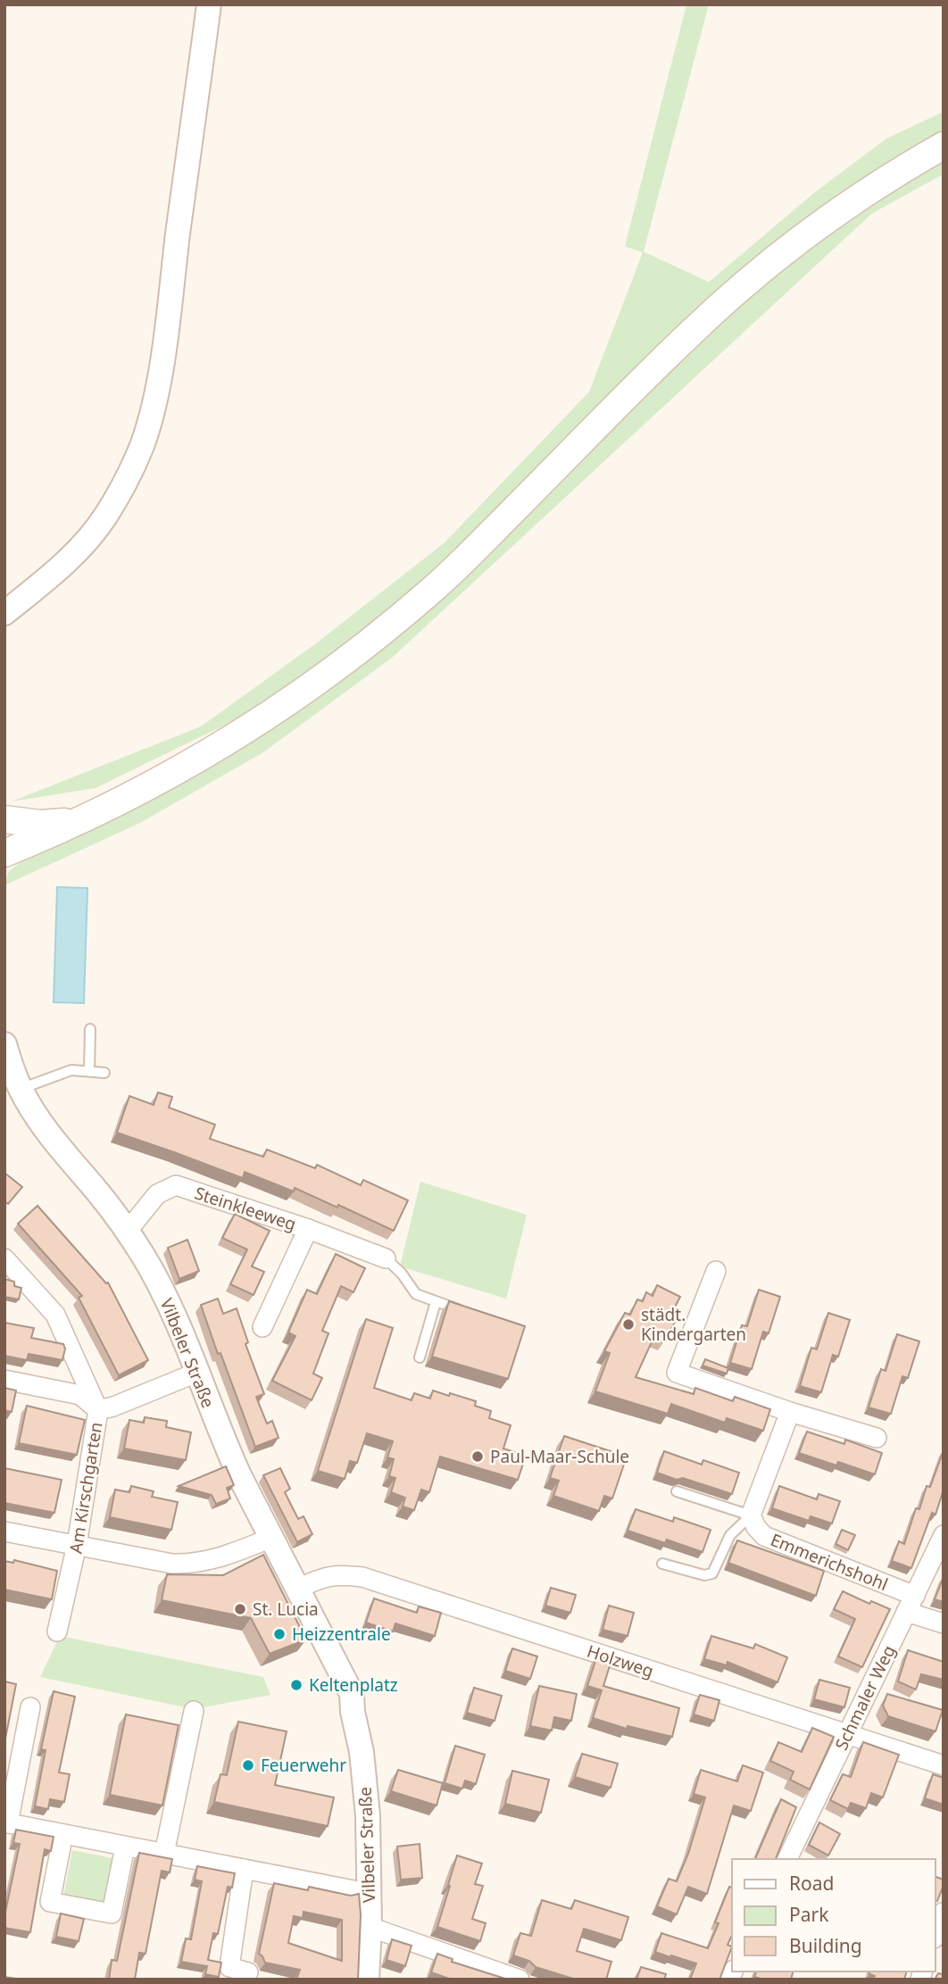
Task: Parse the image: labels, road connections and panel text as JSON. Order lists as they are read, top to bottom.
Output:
{
  "streets": {
    "street": [
      "Steinkleeweg",
      "Vilbeler Straße",
      "Am Kirschgarten",
      "Emmerichshohl",
      "Holzweg",
      "Schmaler Weg"
    ]
  },
  "crossings": [
    ["Steinkleeweg", "Vilbeler Straße"],
    ["Vilbeler Straße", "Holzweg"],
    ["Emmerichshohl", "Schmaler Weg"],
    ["Holzweg", "Schmaler Weg"]
  ],
  "places": [
    "städt. Kindergarten",
    "Paul-Maar-Schule",
    "St. Lucia",
    "Heizzentrale",
    "Keltenplatz",
    "Feuerwehr"
  ],
  "legend": ["Road", "Park", "Building"]
}
